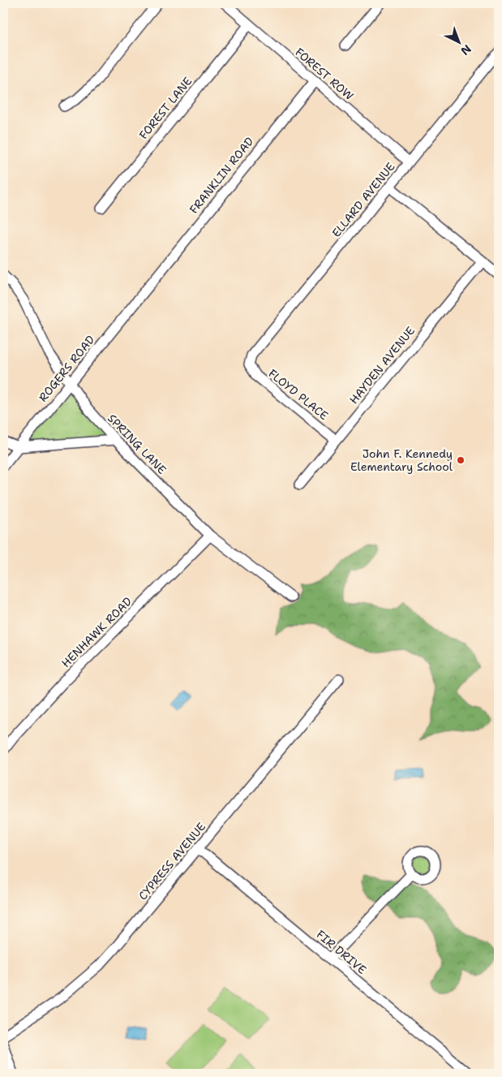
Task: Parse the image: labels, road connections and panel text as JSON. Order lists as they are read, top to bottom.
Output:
{
  "streets": {
    "street": [
      "FOREST ROW",
      "FOREST LANE",
      "FRANKLIN ROAD",
      "ELLARD AVENUE",
      "HAYDEN AVENUE",
      "ROGERS ROAD",
      "FLOYD PLACE",
      "SPRING LANE",
      "HENHAWK ROAD",
      "CYPRESS AVENUE",
      "FIR DRIVE"
    ]
  },
  "crossings": [
    ["FOREST ROW", "FOREST LANE"],
    ["FOREST ROW", "FRANKLIN ROAD"],
    ["FOREST ROW", "ELLARD AVENUE"],
    ["FRANKLIN ROAD", "ROGERS ROAD"],
    ["ELLARD AVENUE", "FLOYD PLACE"],
    ["HAYDEN AVENUE", "FLOYD PLACE"],
    ["ROGERS ROAD", "SPRING LANE"],
    ["SPRING LANE", "HENHAWK ROAD"],
    ["CYPRESS AVENUE", "FIR DRIVE"]
  ],
  "places": ["John F. Kennedy Elementary School"],
  "north": "bottom right"
}
